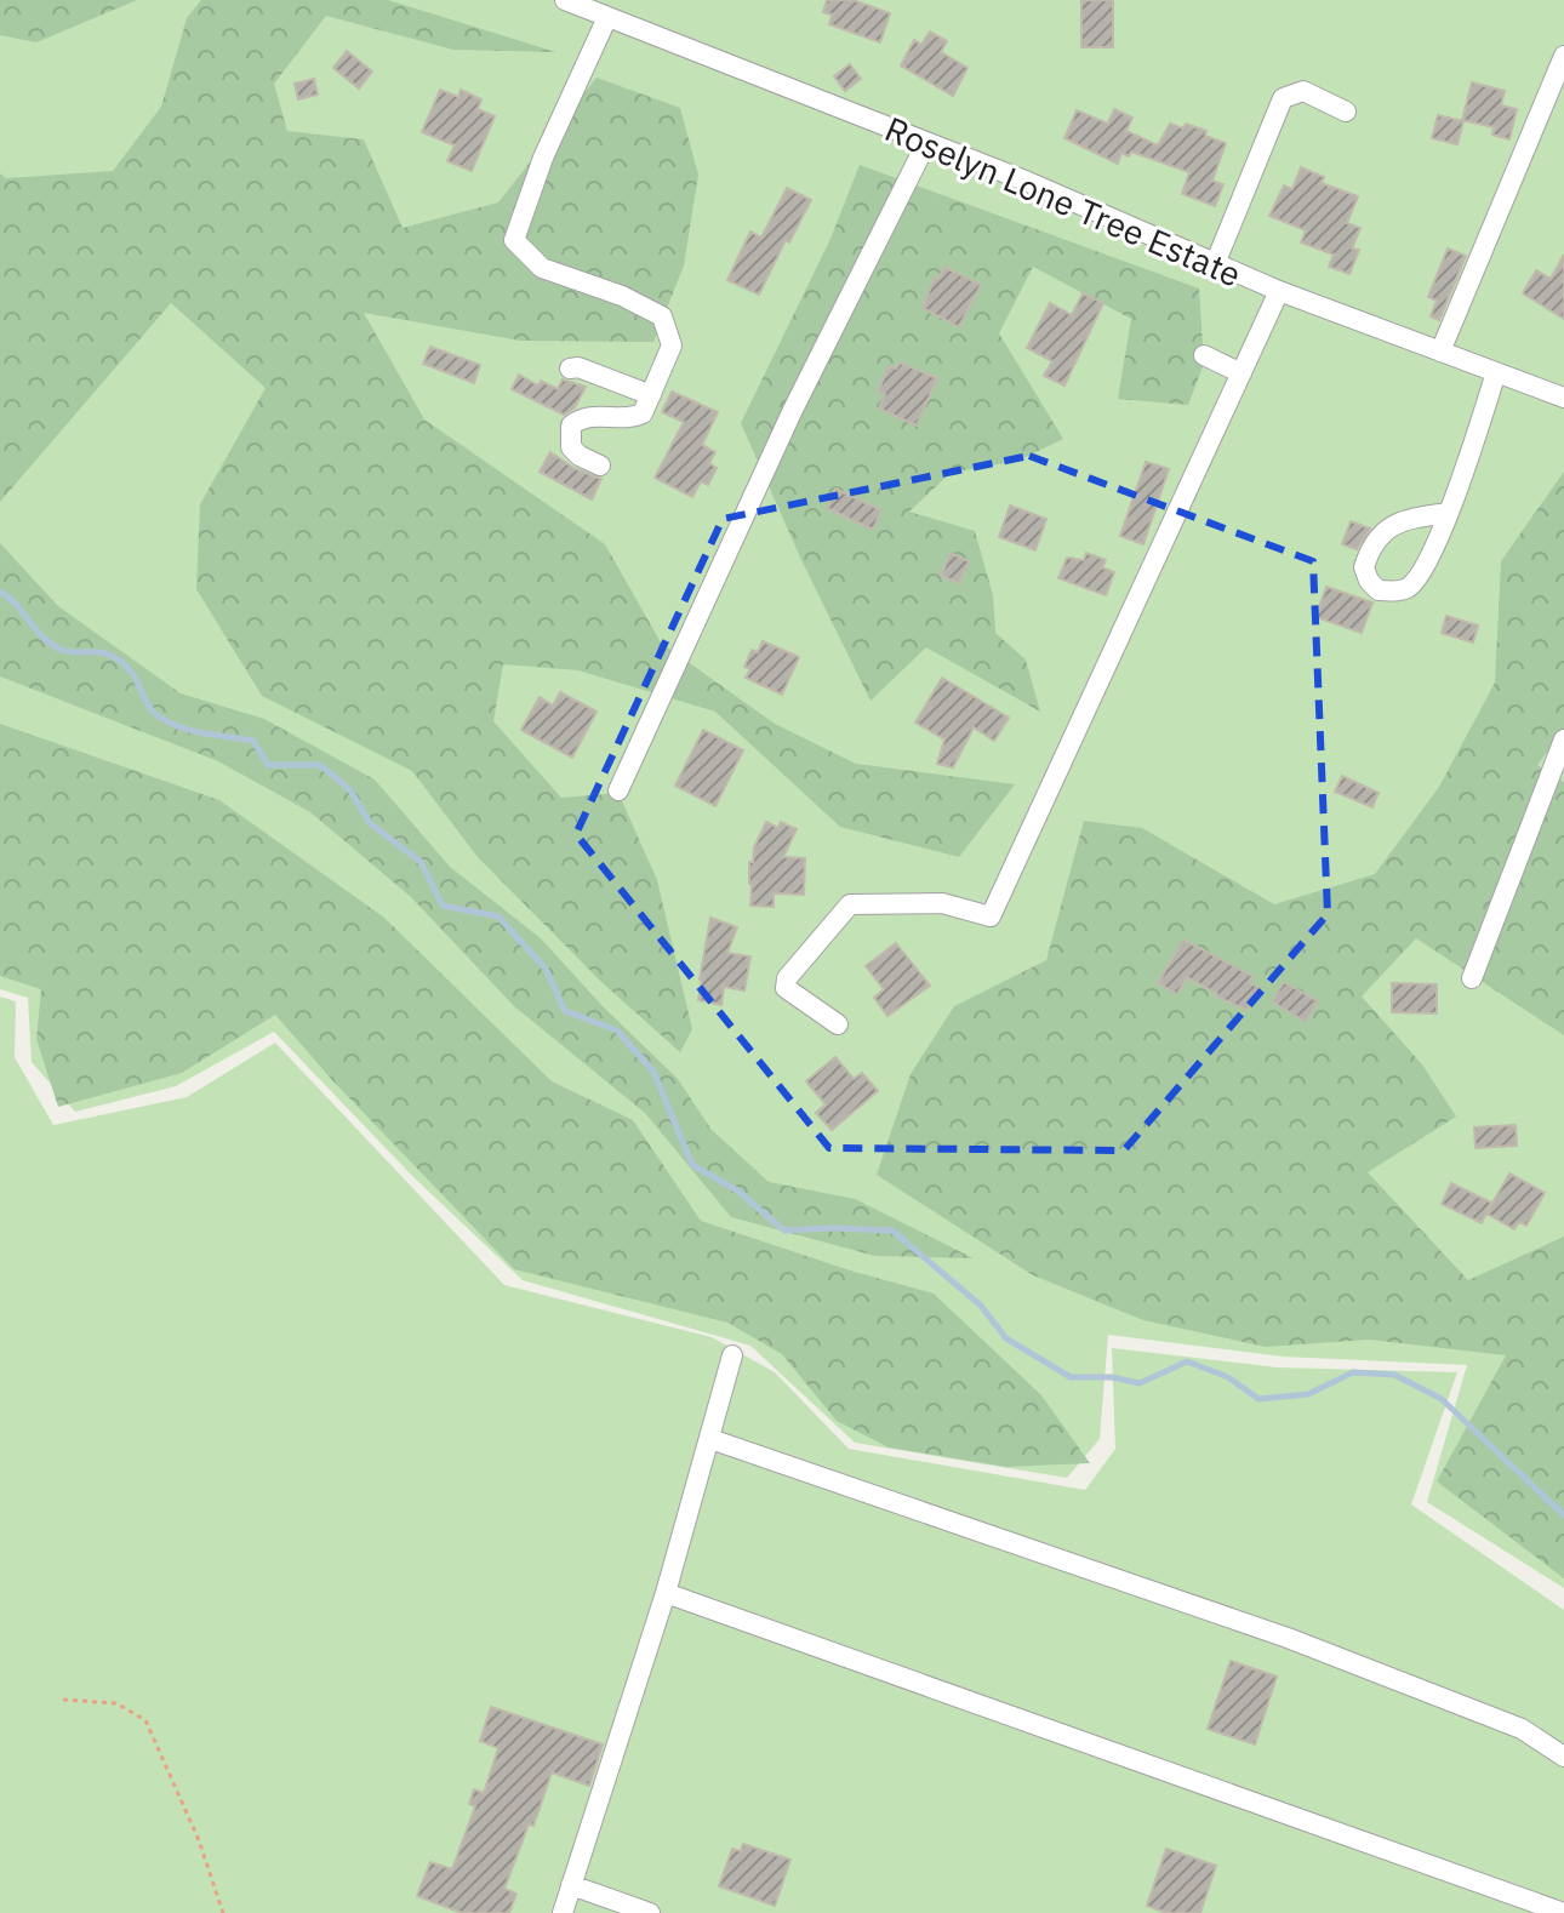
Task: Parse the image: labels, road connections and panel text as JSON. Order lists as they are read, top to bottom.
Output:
{
  "streets": {
    "street": ["Roselyn Lone Tree Estate"]
  }
}
